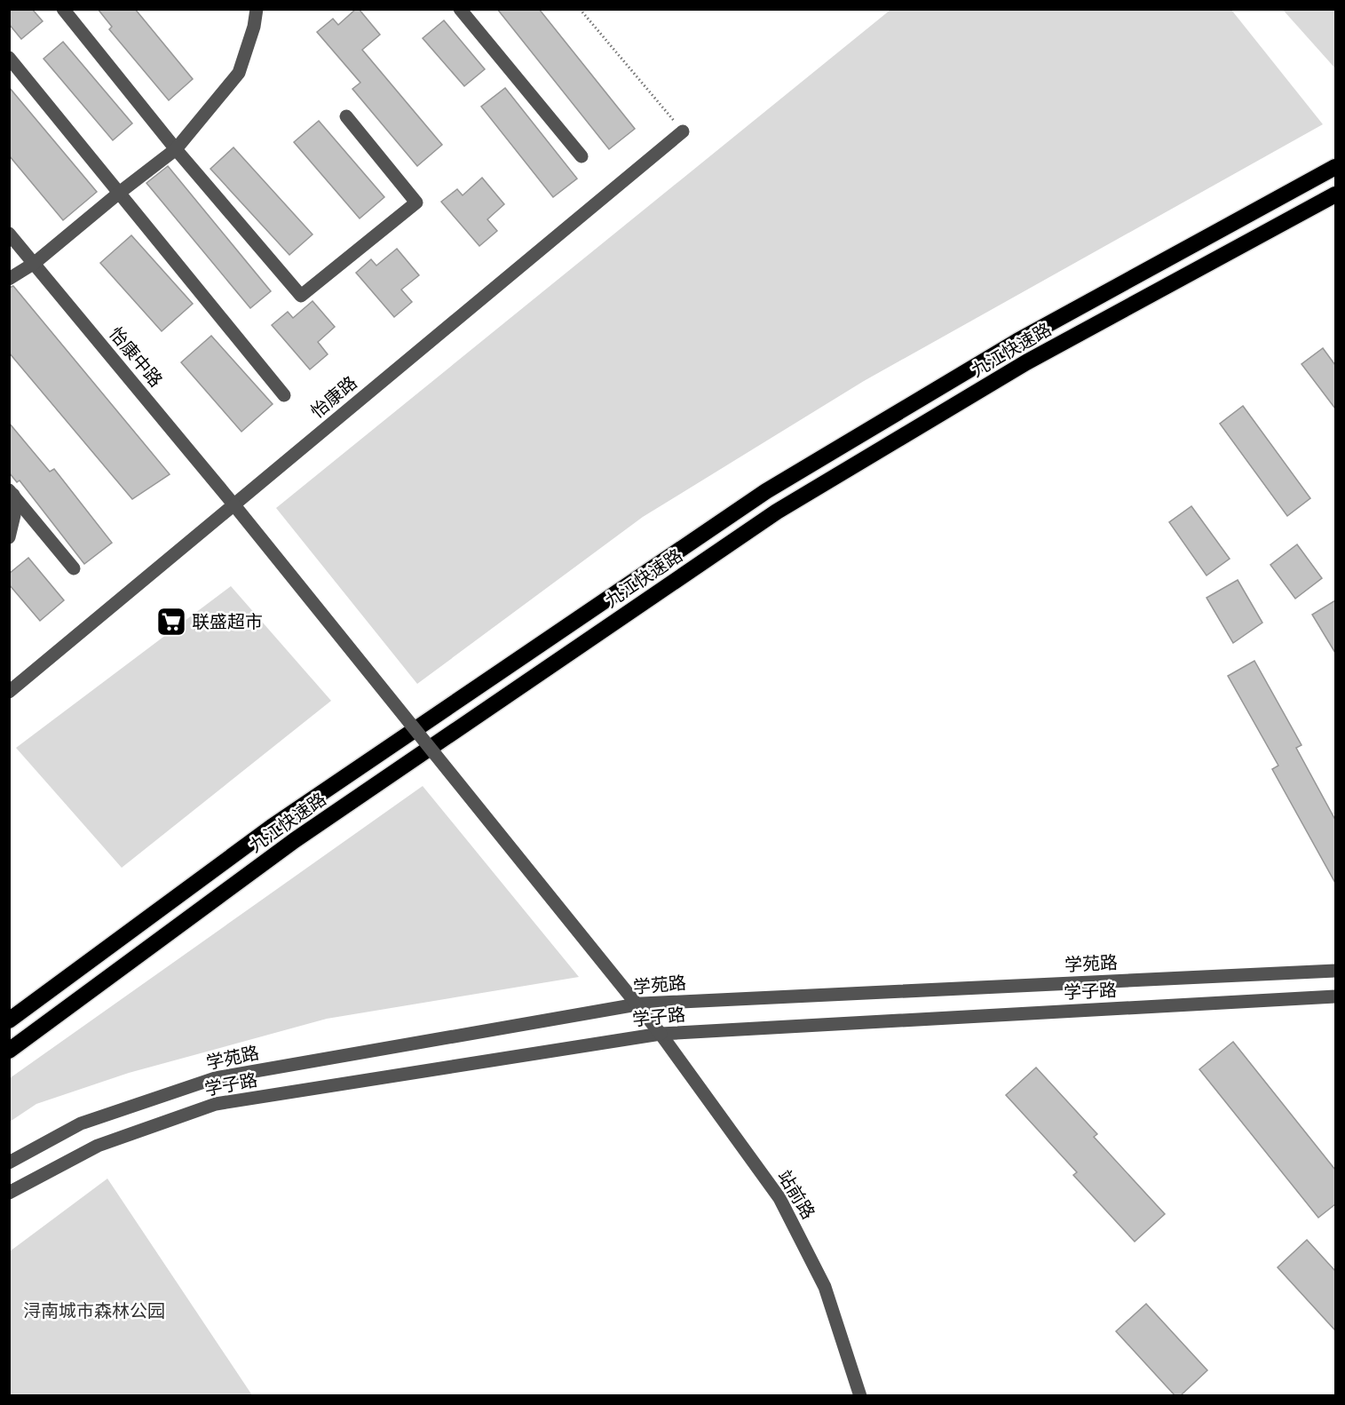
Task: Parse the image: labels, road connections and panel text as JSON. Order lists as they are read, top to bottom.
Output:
{
  "streets": {
    "highway": ["九江快速路"],
    "street": [
      "怡康中路",
      "怡康路",
      "学苑路",
      "学子路",
      "站前路"
    ]
  },
  "crossings": [
    ["怡康中路", "怡康路"],
    ["怡康中路", "学子路"],
    ["怡康中路", "站前路"],
    ["学子路", "站前路"]
  ],
  "parks": ["浔南城市森林公园"],
  "places": {
    "supermarket": ["联盛超市"]
  }
}
